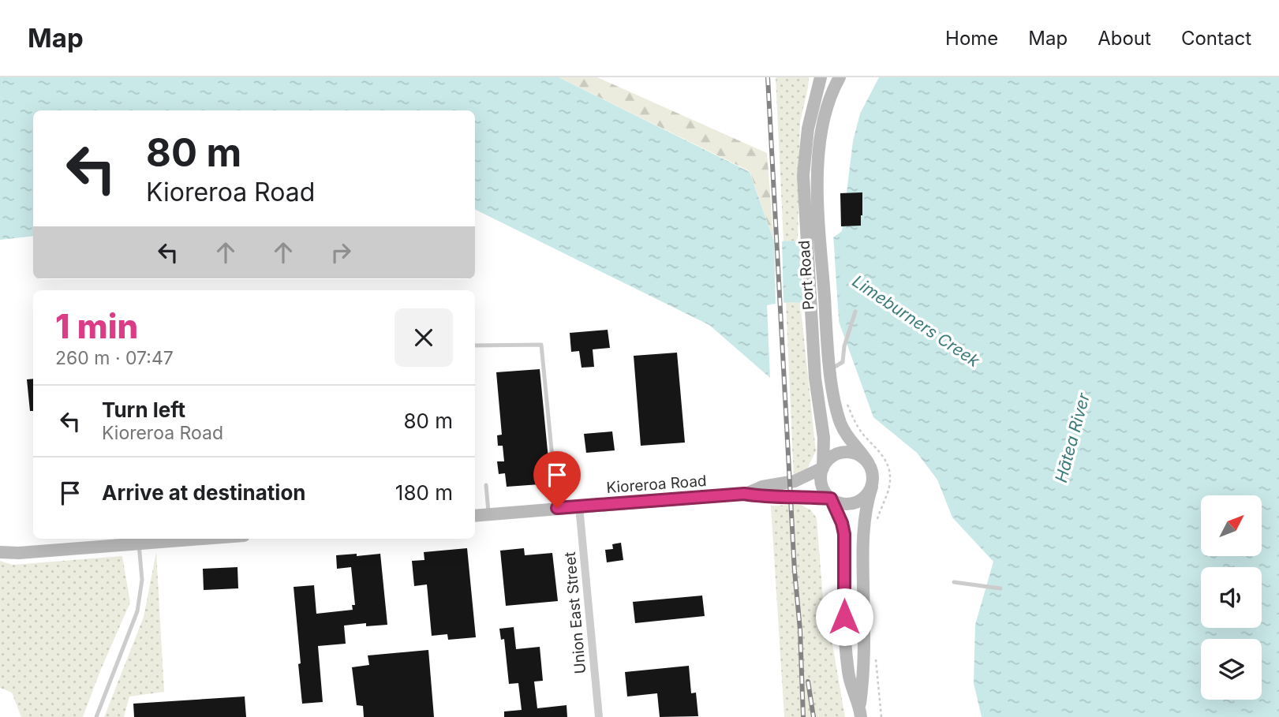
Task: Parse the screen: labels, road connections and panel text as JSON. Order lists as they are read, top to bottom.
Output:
{
  "streets": {
    "main road": ["Port Road", "Kioreroa Road"],
    "street": ["Union East Street"]
  },
  "crossings": [
    ["Port Road", "Kioreroa Road"],
    ["Kioreroa Road", "Union East Street"]
  ],
  "water": ["Limeburners Creek", "Hātea River"],
  "north": "top right",
  "page": {
    "header": "Map",
    "nav": [
      "Home",
      "Map",
      "About",
      "Contact"
    ],
    "turn": ["80 m", "Kioreroa Road"],
    "heading": ["1 min", "260 m · 07:47"],
    "list": [
      {
        "name": "Turn left",
        "note": "Kioreroa Road",
        "value": "80 m"
      },
      {
        "name": "Arrive at destination",
        "value": "180 m"
      }
    ]
  }
}
